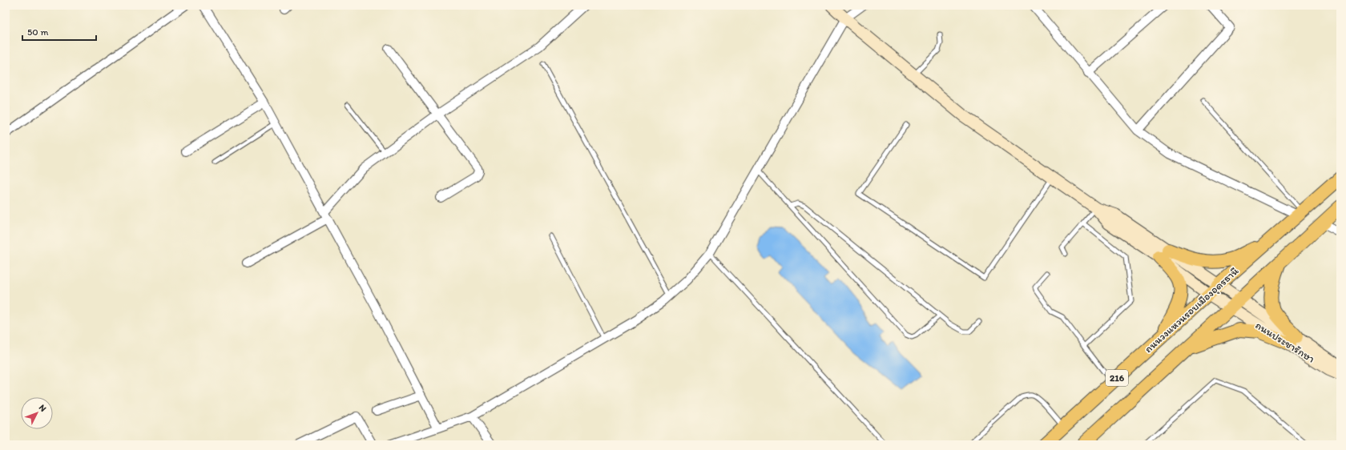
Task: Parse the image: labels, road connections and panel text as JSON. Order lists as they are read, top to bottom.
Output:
{
  "streets": {
    "main road": ["ถนนวงแหวนรอบเมืองอุดรธานี", "ถนนประชารักษา", "216"]
  },
  "crossings": [
    ["ถนนวงแหวนรอบเมืองอุดรธานี", "ถนนประชารักษา"],
    ["ถนนประชารักษา", "216"]
  ],
  "scale_bar": "50 m",
  "north": "top right"
}
